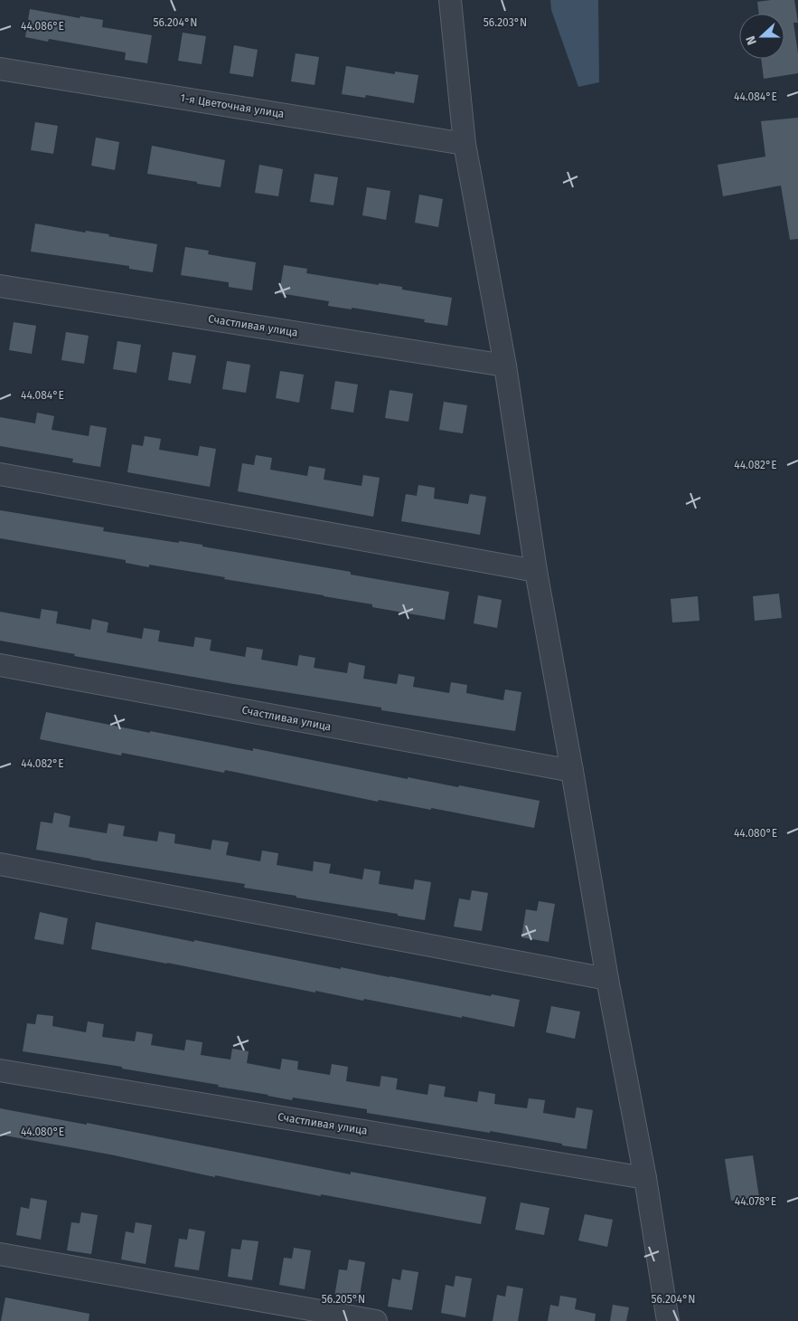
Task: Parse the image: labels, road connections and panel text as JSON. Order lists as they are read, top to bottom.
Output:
{
  "streets": {
    "street": ["1-я Цветочная улица", "Счастливая улица"]
  },
  "north": "left",
  "coordinates": [
    "56.204°N",
    "56.203°N",
    "44.086°E",
    "44.084°E",
    "44.082°E",
    "44.080°E",
    "44.078°E",
    "56.205°N"
  ]
}
